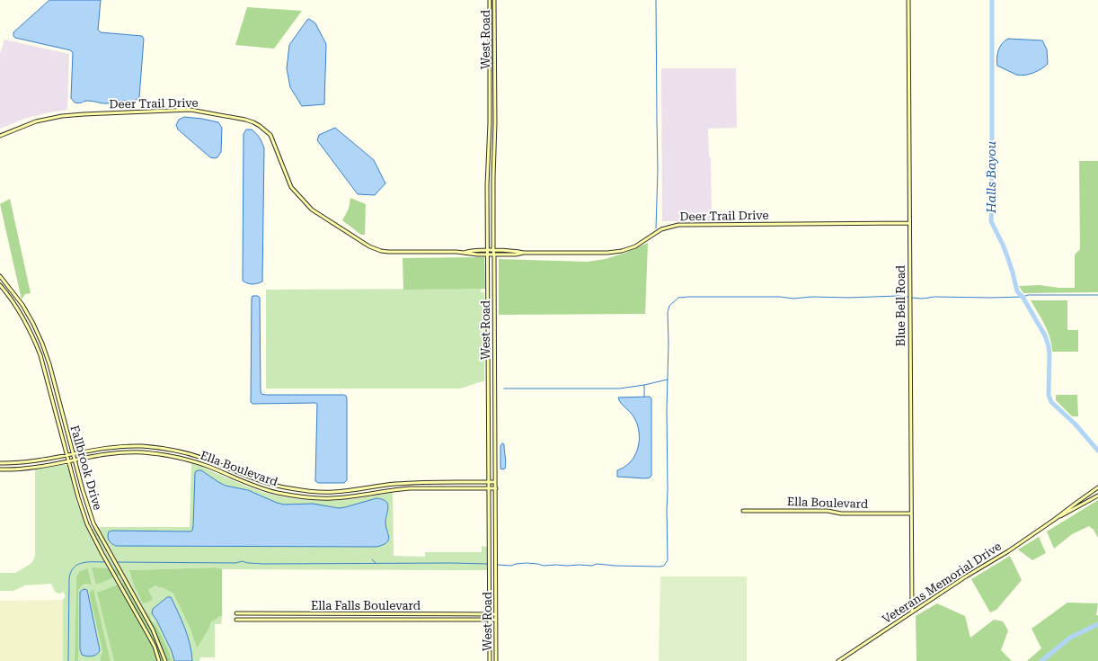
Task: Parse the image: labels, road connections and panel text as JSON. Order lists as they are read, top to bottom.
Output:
{
  "streets": {
    "main road": [
      "West Road",
      "Deer Trail Drive",
      "Blue Bell Road",
      "Fallbrook Drive",
      "Ella Boulevard",
      "Veterans Memorial Drive",
      "Ella Falls Boulevard"
    ]
  },
  "crossings": [
    ["West Road", "Deer Trail Drive"],
    ["West Road", "Ella Boulevard"],
    ["West Road", "Ella Falls Boulevard"],
    ["Deer Trail Drive", "Blue Bell Road"],
    ["Blue Bell Road", "Ella Boulevard"],
    ["Blue Bell Road", "Veterans Memorial Drive"],
    ["Fallbrook Drive", "Ella Boulevard"]
  ],
  "water": ["Halls Bayou"]
}
